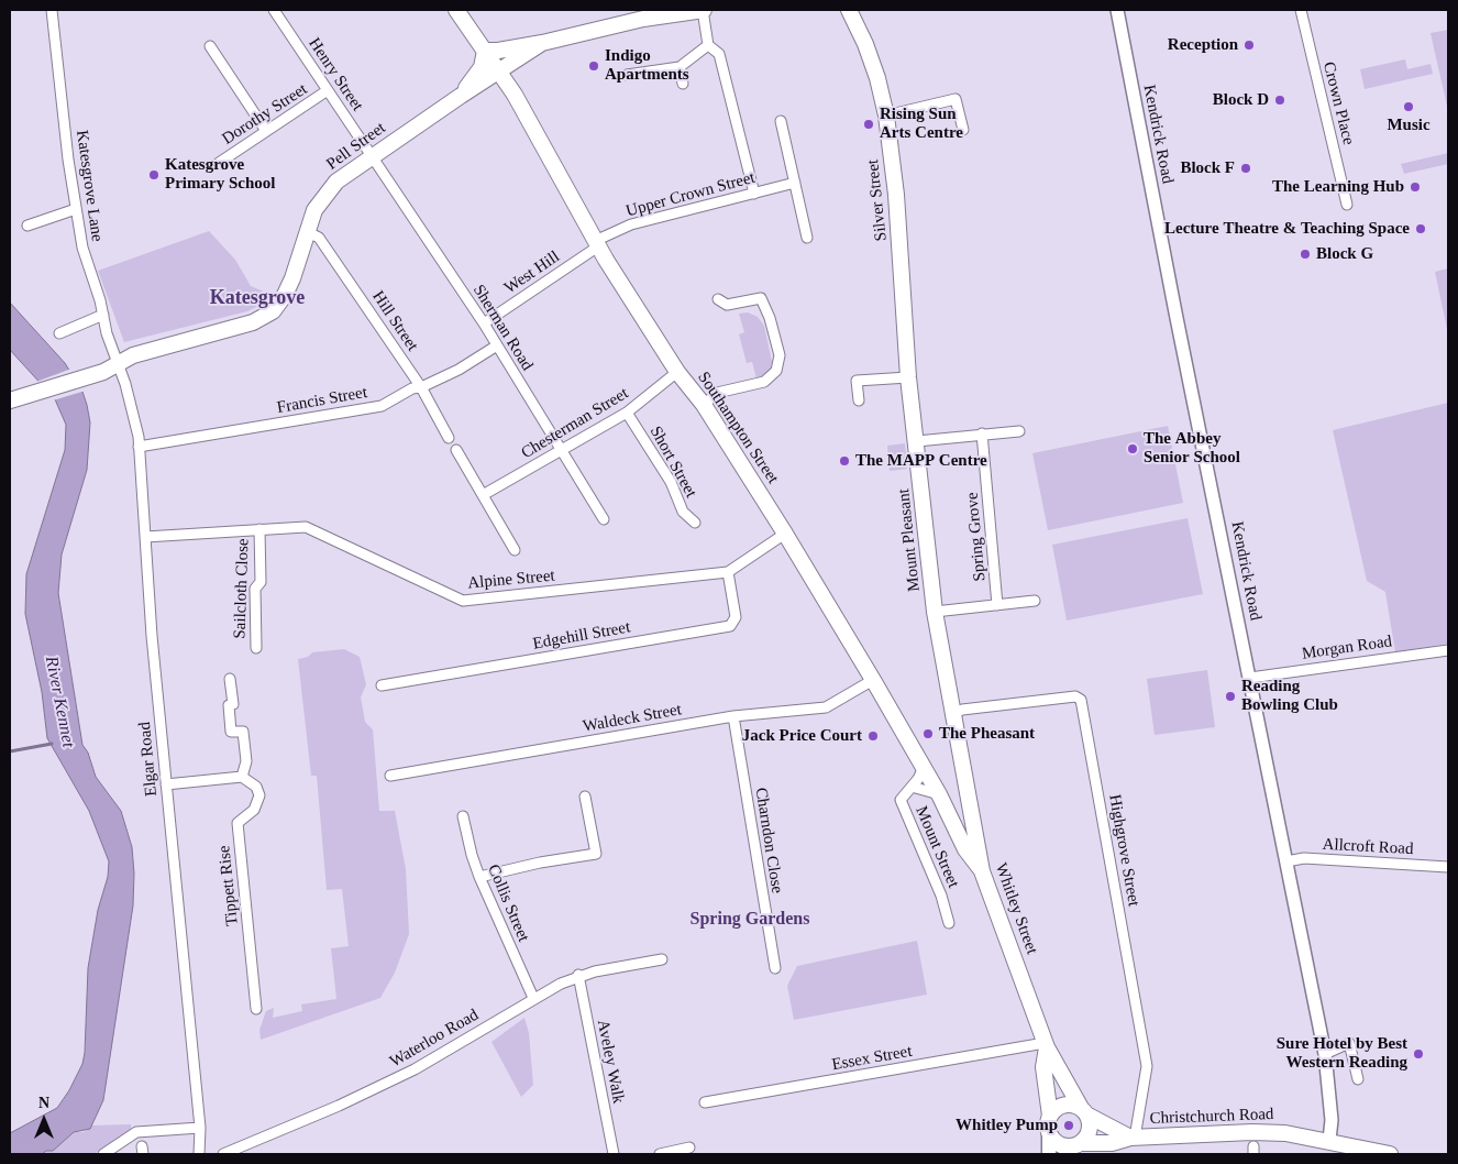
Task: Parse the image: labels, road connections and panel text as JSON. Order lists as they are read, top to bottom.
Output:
{
  "streets": {
    "main road": [
      "Pell Street",
      "Silver Street",
      "Southampton Street",
      "Mount Pleasant",
      "Whitley Street",
      "Christchurch Road"
    ],
    "street": [
      "Henry Street",
      "Crown Place",
      "Dorothy Street",
      "Kendrick Road",
      "Katesgrove Lane",
      "Upper Crown Street",
      "West Hill",
      "Hill Street",
      "Sherman Road",
      "Francis Street",
      "Chesterman Street",
      "Short Street",
      "Spring Grove",
      "Alpine Street",
      "Sailcloth Close",
      "Edgehill Street",
      "Morgan Road",
      "Waldeck Street",
      "Elgar Road",
      "Charndon Close",
      "Mount Street",
      "Allcroft Road",
      "Highgrove Street",
      "Tippett Rise",
      "Collis Street",
      "Waterloo Road",
      "Essex Street",
      "Aveley Walk"
    ]
  },
  "crossings": [
    ["Henry Street", "Dorothy Street"],
    ["Henry Street", "Pell Street"],
    ["Henry Street", "Sherman Road"],
    ["Kendrick Road", "Morgan Road"],
    ["Kendrick Road", "Allcroft Road"],
    ["Kendrick Road", "Christchurch Road"],
    ["Pell Street", "Katesgrove Lane"],
    ["Pell Street", "Hill Street"],
    ["Pell Street", "Sherman Road"],
    ["Pell Street", "Southampton Street"],
    ["Pell Street", "Elgar Road"],
    ["Katesgrove Lane", "Elgar Road"],
    ["Upper Crown Street", "West Hill"],
    ["Upper Crown Street", "Southampton Street"],
    ["Silver Street", "Mount Pleasant"],
    ["West Hill", "Sherman Road"],
    ["West Hill", "Southampton Street"],
    ["Hill Street", "Francis Street"],
    ["Sherman Road", "Francis Street"],
    ["Sherman Road", "Chesterman Street"],
    ["Francis Street", "Elgar Road"],
    ["Chesterman Street", "Southampton Street"],
    ["Chesterman Street", "Short Street"],
    ["Southampton Street", "Alpine Street"],
    ["Southampton Street", "Waldeck Street"],
    ["Southampton Street", "Mount Street"],
    ["Southampton Street", "Whitley Street"],
    ["Mount Pleasant", "Highgrove Street"],
    ["Mount Pleasant", "Whitley Street"],
    ["Alpine Street", "Sailcloth Close"],
    ["Alpine Street", "Edgehill Street"],
    ["Alpine Street", "Elgar Road"],
    ["Waldeck Street", "Charndon Close"],
    ["Highgrove Street", "Whitley Street"],
    ["Highgrove Street", "Christchurch Road"],
    ["Collis Street", "Waterloo Road"],
    ["Whitley Street", "Essex Street"],
    ["Whitley Street", "Christchurch Road"],
    ["Waterloo Road", "Aveley Walk"]
  ],
  "districts": ["Katesgrove", "Spring Gardens"],
  "water": ["River Kennet"],
  "places": [
    "Reception",
    "Indigo Apartments",
    "Block D",
    "Music",
    "Rising Sun Arts Centre",
    "Block F",
    "Katesgrove Primary School",
    "The Learning Hub",
    "Lecture Theatre & Teaching Space",
    "Block G",
    "The Abbey Senior School",
    "The MAPP Centre",
    "Reading Bowling Club",
    "The Pheasant",
    "Jack Price Court",
    "Sure Hotel by Best Western Reading",
    "Whitley Pump"
  ],
  "north": "top"
}
